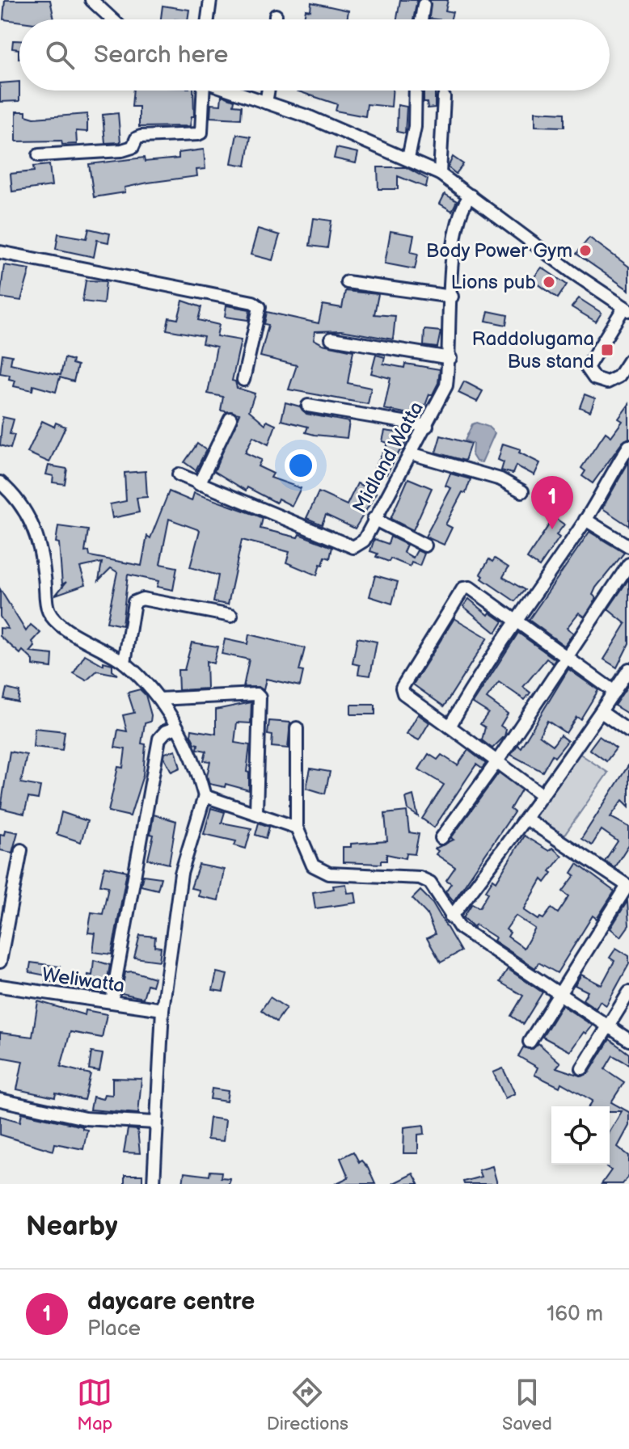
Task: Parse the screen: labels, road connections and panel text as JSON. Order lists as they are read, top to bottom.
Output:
{
  "streets": {
    "street": ["Midland Watta", "Weliwatta"]
  },
  "places": {
    "other": ["Body Power Gym", "Lions pub"],
    "transit": ["Raddolugama Bus stand"]
  },
  "page": {
    "search": "Search here",
    "pins": "1",
    "heading": "Nearby",
    "list": [
      {
        "mark": "1",
        "name": "daycare centre",
        "note": "Place",
        "value": "160 m"
      }
    ],
    "nav": ["Map", "Directions", "Saved"]
  }
}
